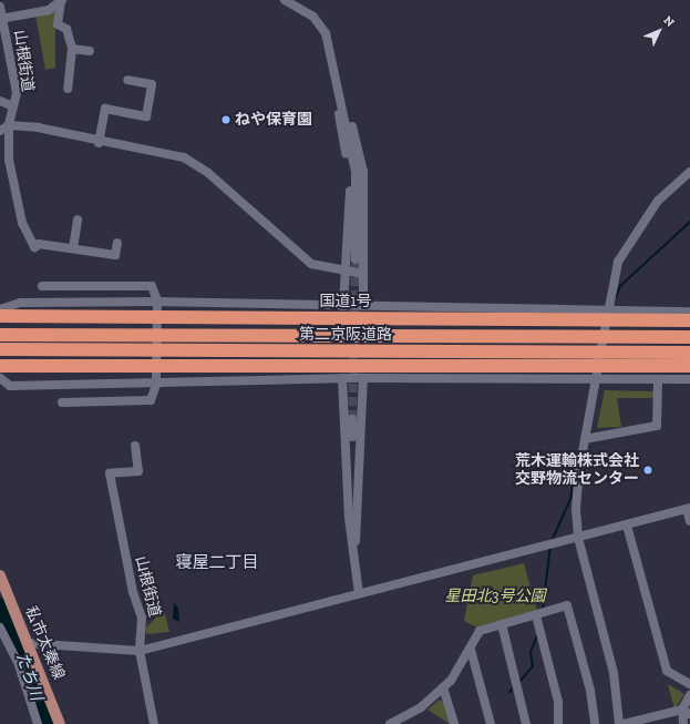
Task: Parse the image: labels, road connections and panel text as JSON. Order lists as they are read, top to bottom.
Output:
{
  "streets": {
    "highway": ["国道1号", "第二京阪道路"],
    "main road": ["私市太秦線"],
    "street": ["山根街道"]
  },
  "districts": ["寝屋二丁目"],
  "water": ["たち川"],
  "parks": ["星田北3号公園"],
  "places": ["ねや保育園", "荒木運輸株式会社 交野物流センター"],
  "north": "top right"
}
